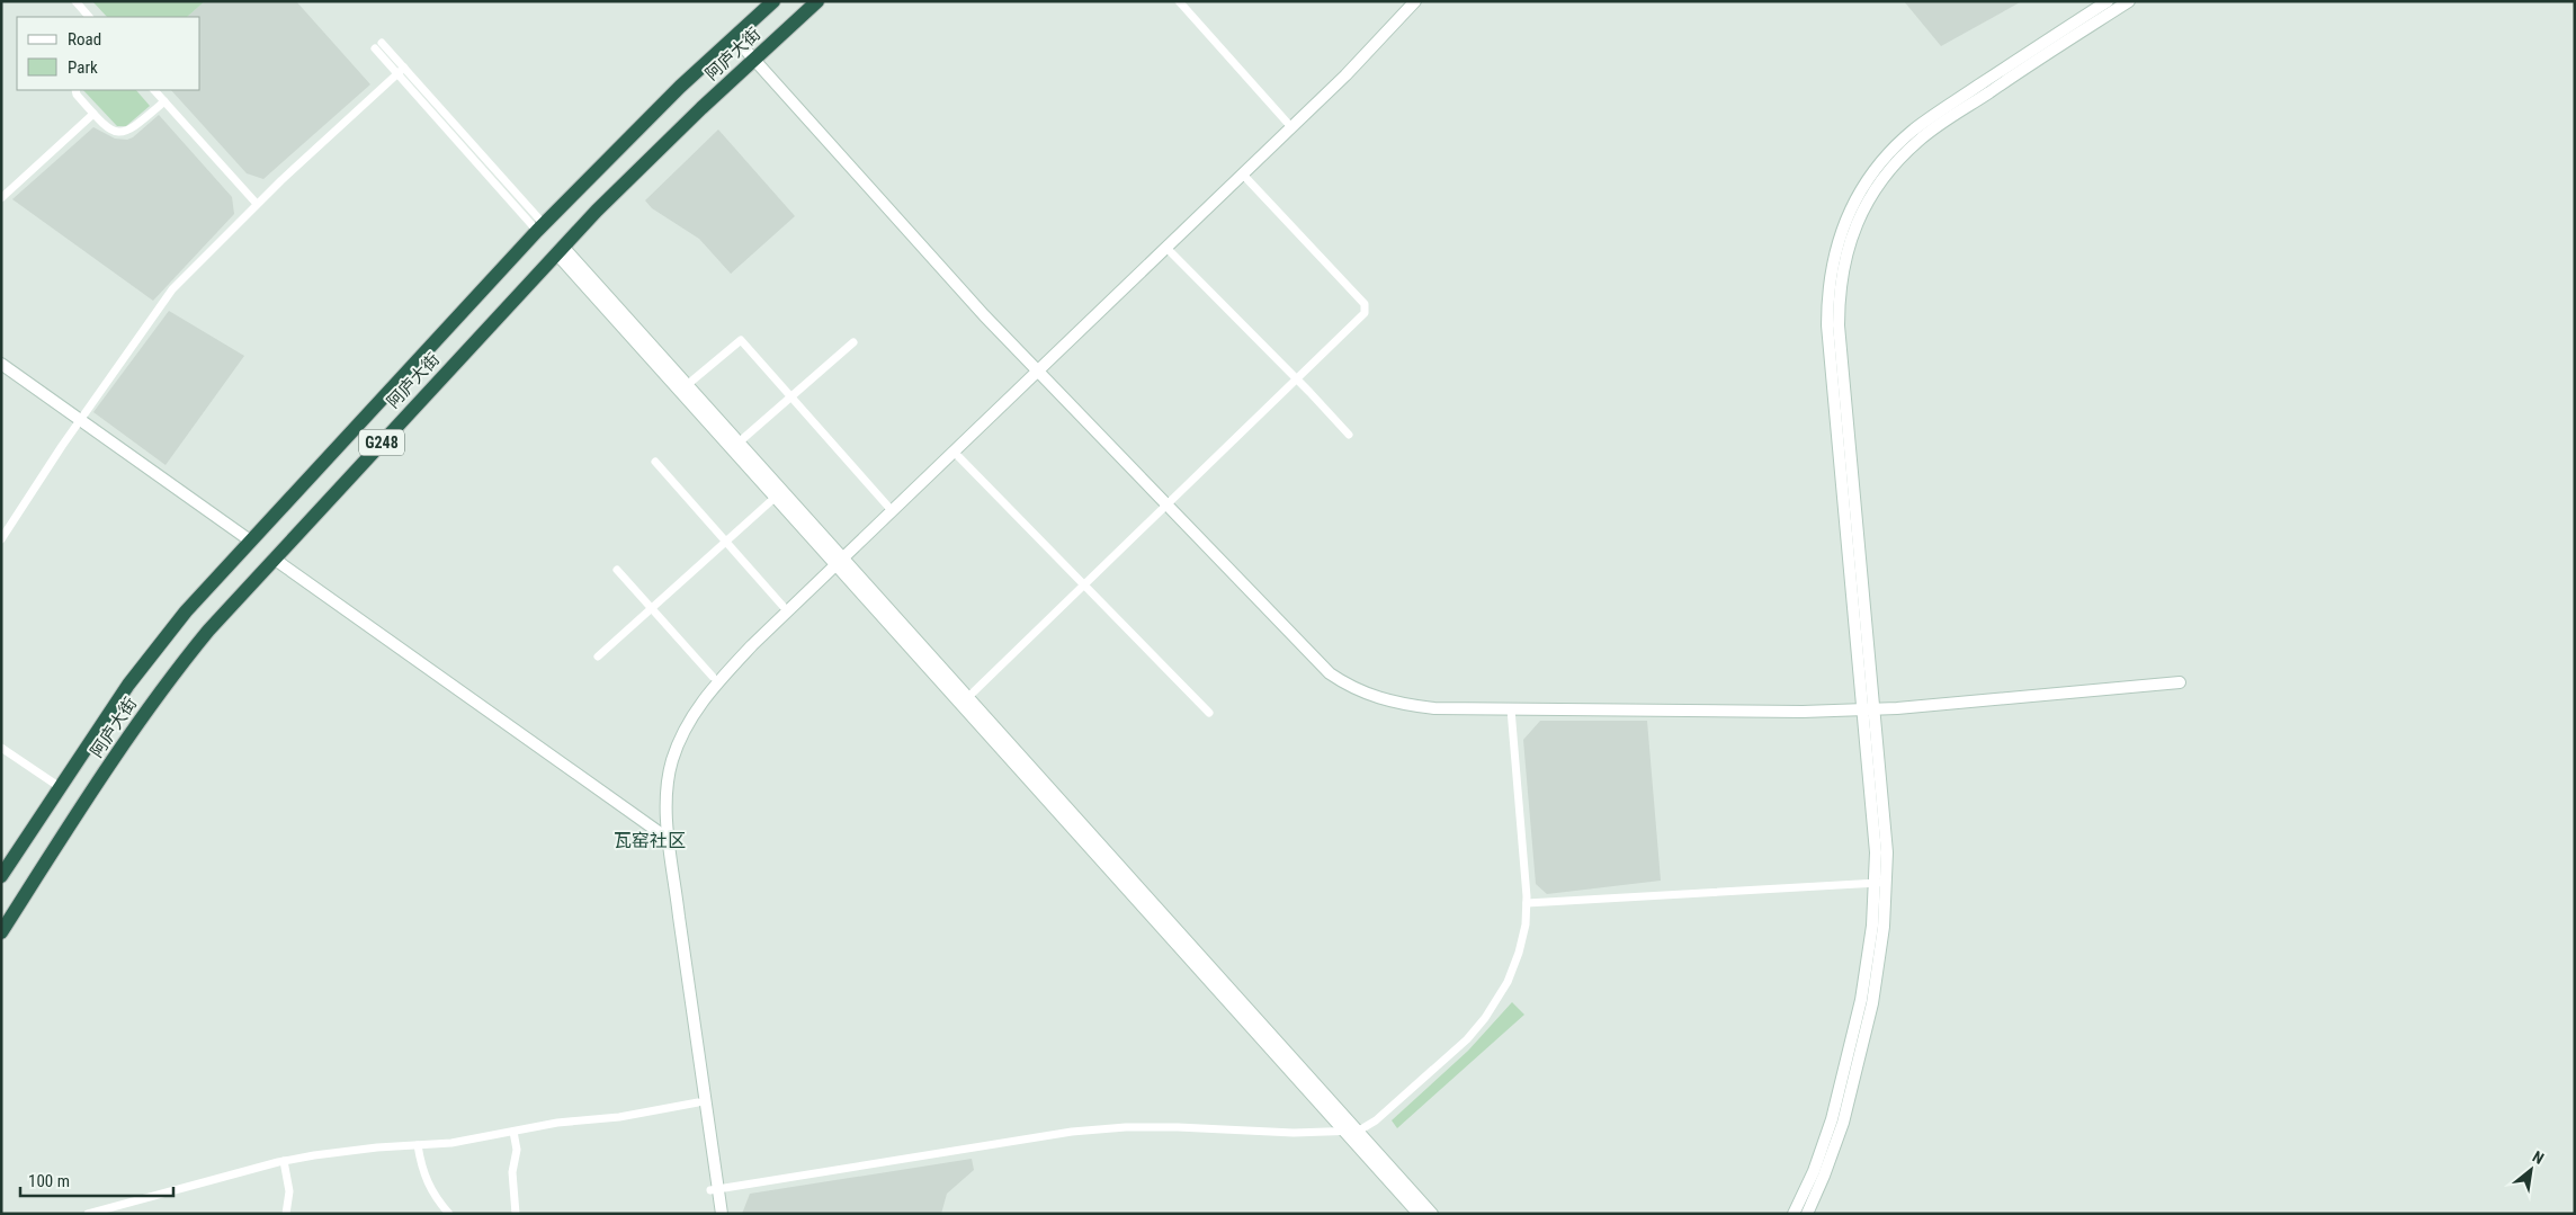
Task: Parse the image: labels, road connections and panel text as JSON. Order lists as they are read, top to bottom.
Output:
{
  "streets": {
    "highway": ["阿庐大街", "G248"]
  },
  "crossings": [
    ["阿庐大街", "G248"]
  ],
  "districts": ["瓦窑社区"],
  "legend": ["Road", "Park"],
  "scale_bar": "100 m",
  "north": "top right"
}
